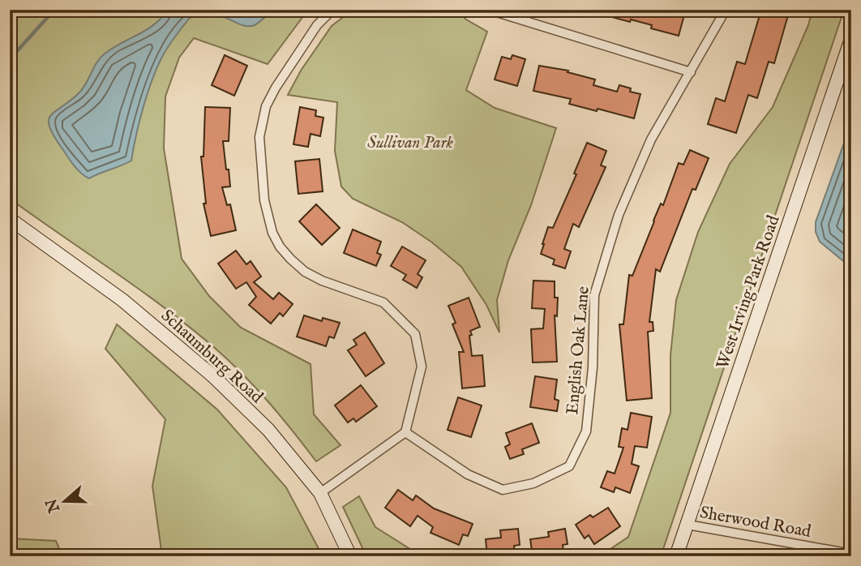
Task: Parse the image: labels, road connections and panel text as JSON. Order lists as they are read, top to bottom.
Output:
{
  "streets": {
    "main road": ["West Irving Park Road", "Schaumburg Road"],
    "street": ["English Oak Lane", "Sherwood Road"]
  },
  "crossings": [
    ["West Irving Park Road", "Sherwood Road"]
  ],
  "parks": ["Sullivan Park"],
  "north": "left"
}
